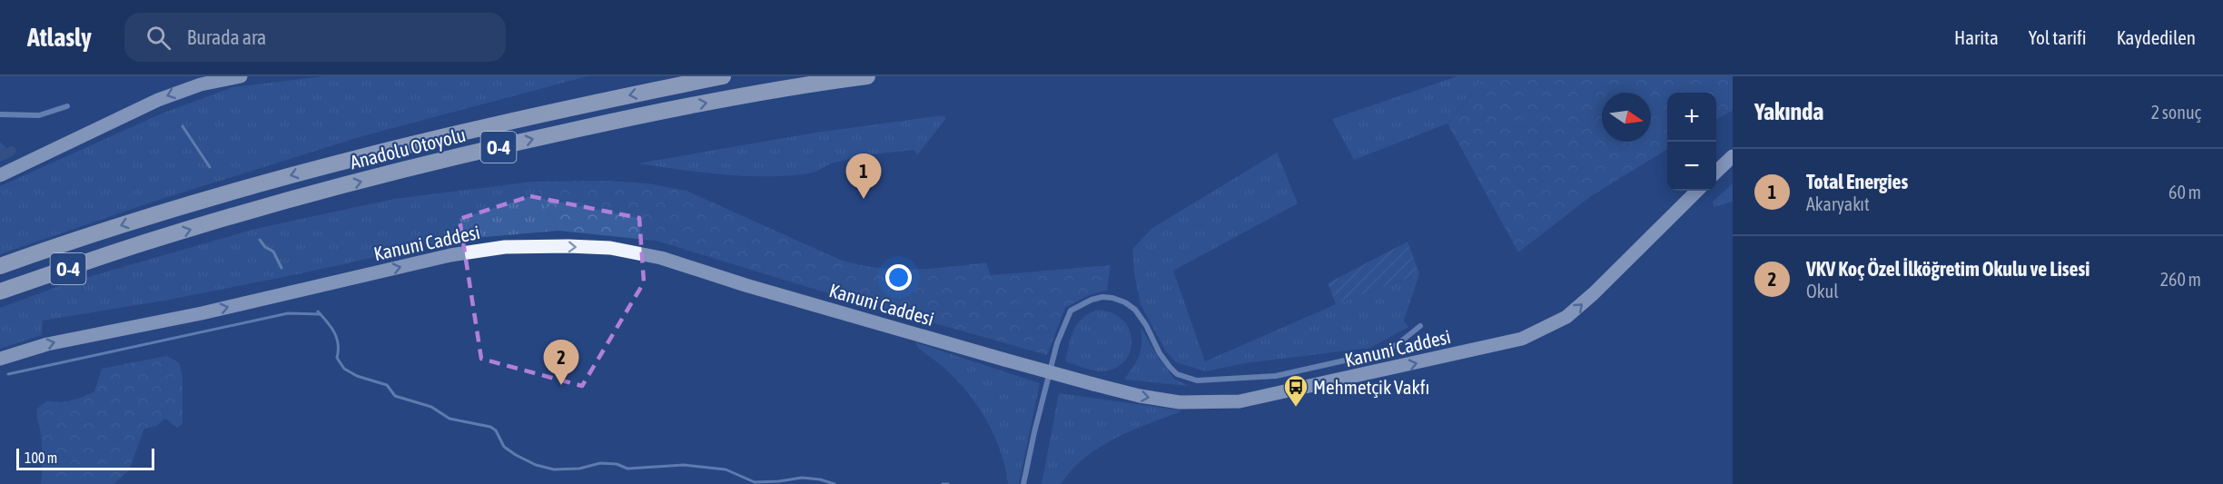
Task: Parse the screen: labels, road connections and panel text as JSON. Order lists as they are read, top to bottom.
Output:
{
  "streets": {
    "highway": ["O-4", "Anadolu Otoyolu"],
    "main road": ["Kanuni Caddesi"]
  },
  "one_way": ["Kanuni Caddesi"],
  "places": {
    "bus stop": ["Mehmetçik Vakfı"]
  },
  "scale_bar": "100 m",
  "north": "right",
  "page": {
    "header": "Atlasly",
    "search": "Burada ara",
    "nav": ["Harita", "Yol tarifi", "Kaydedilen"],
    "heading": ["Yakında", "2 sonuç"],
    "map_buttons": ["+", "−"],
    "list": [
      {
        "mark": "1",
        "name": "Total Energies",
        "note": "Akaryakıt",
        "value": "60 m"
      },
      {
        "mark": "2",
        "name": "VKV Koç Özel İlköğretim Okulu ve Lisesi",
        "note": "Okul",
        "value": "260 m"
      }
    ],
    "pins": ["1", "2"],
    "scale": "100 m"
  }
}
